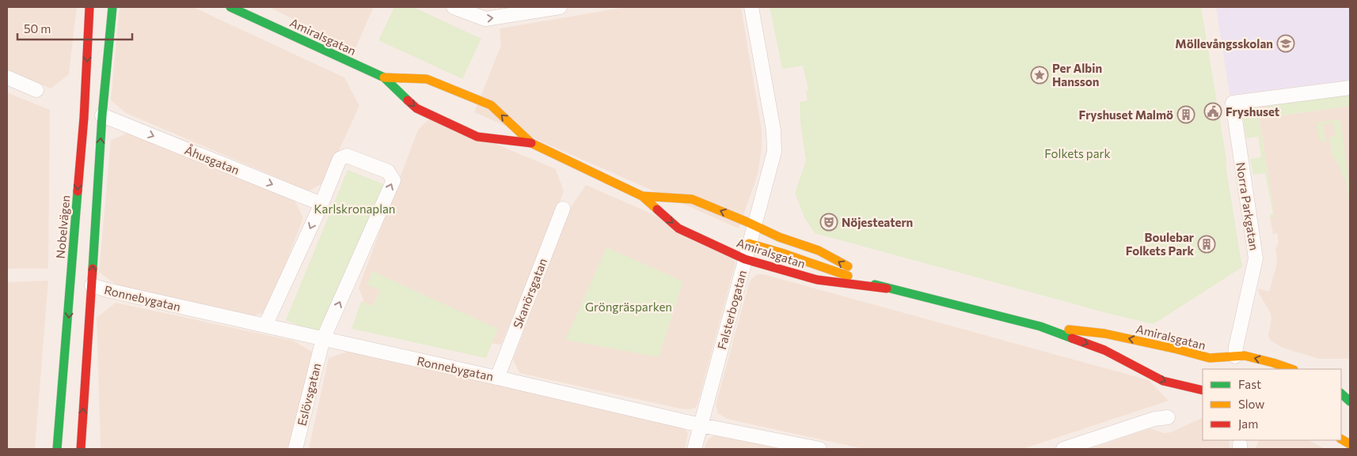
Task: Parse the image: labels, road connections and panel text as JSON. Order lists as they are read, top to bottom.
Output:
{
  "streets": {
    "main road": ["Amiralsgatan", "Nobelvägen"],
    "street": [
      "Åhusgatan",
      "Norra Parkgatan",
      "Skanörsgatan",
      "Ronnebygatan",
      "Falsterbogatan",
      "Eslövsgatan"
    ]
  },
  "crossings": [
    ["Amiralsgatan", "Norra Parkgatan"],
    ["Amiralsgatan", "Falsterbogatan"],
    ["Skanörsgatan", "Ronnebygatan"],
    ["Ronnebygatan", "Falsterbogatan"],
    ["Ronnebygatan", "Eslövsgatan"]
  ],
  "one_way": ["Åhusgatan"],
  "parks": ["Folkets park", "Karlskronaplan", "Gröngräsparken"],
  "places": {
    "school or university": ["Möllevångsskolan"],
    "place": ["Per Albin Hansson"],
    "public building": ["Fryshuset"],
    "building": ["Fryshuset Malmö", "Boulebar Folkets Park"],
    "theatre": ["Nöjesteatern"]
  },
  "legend": ["Fast", "Slow", "Jam"],
  "scale_bar": "50 m"
}
